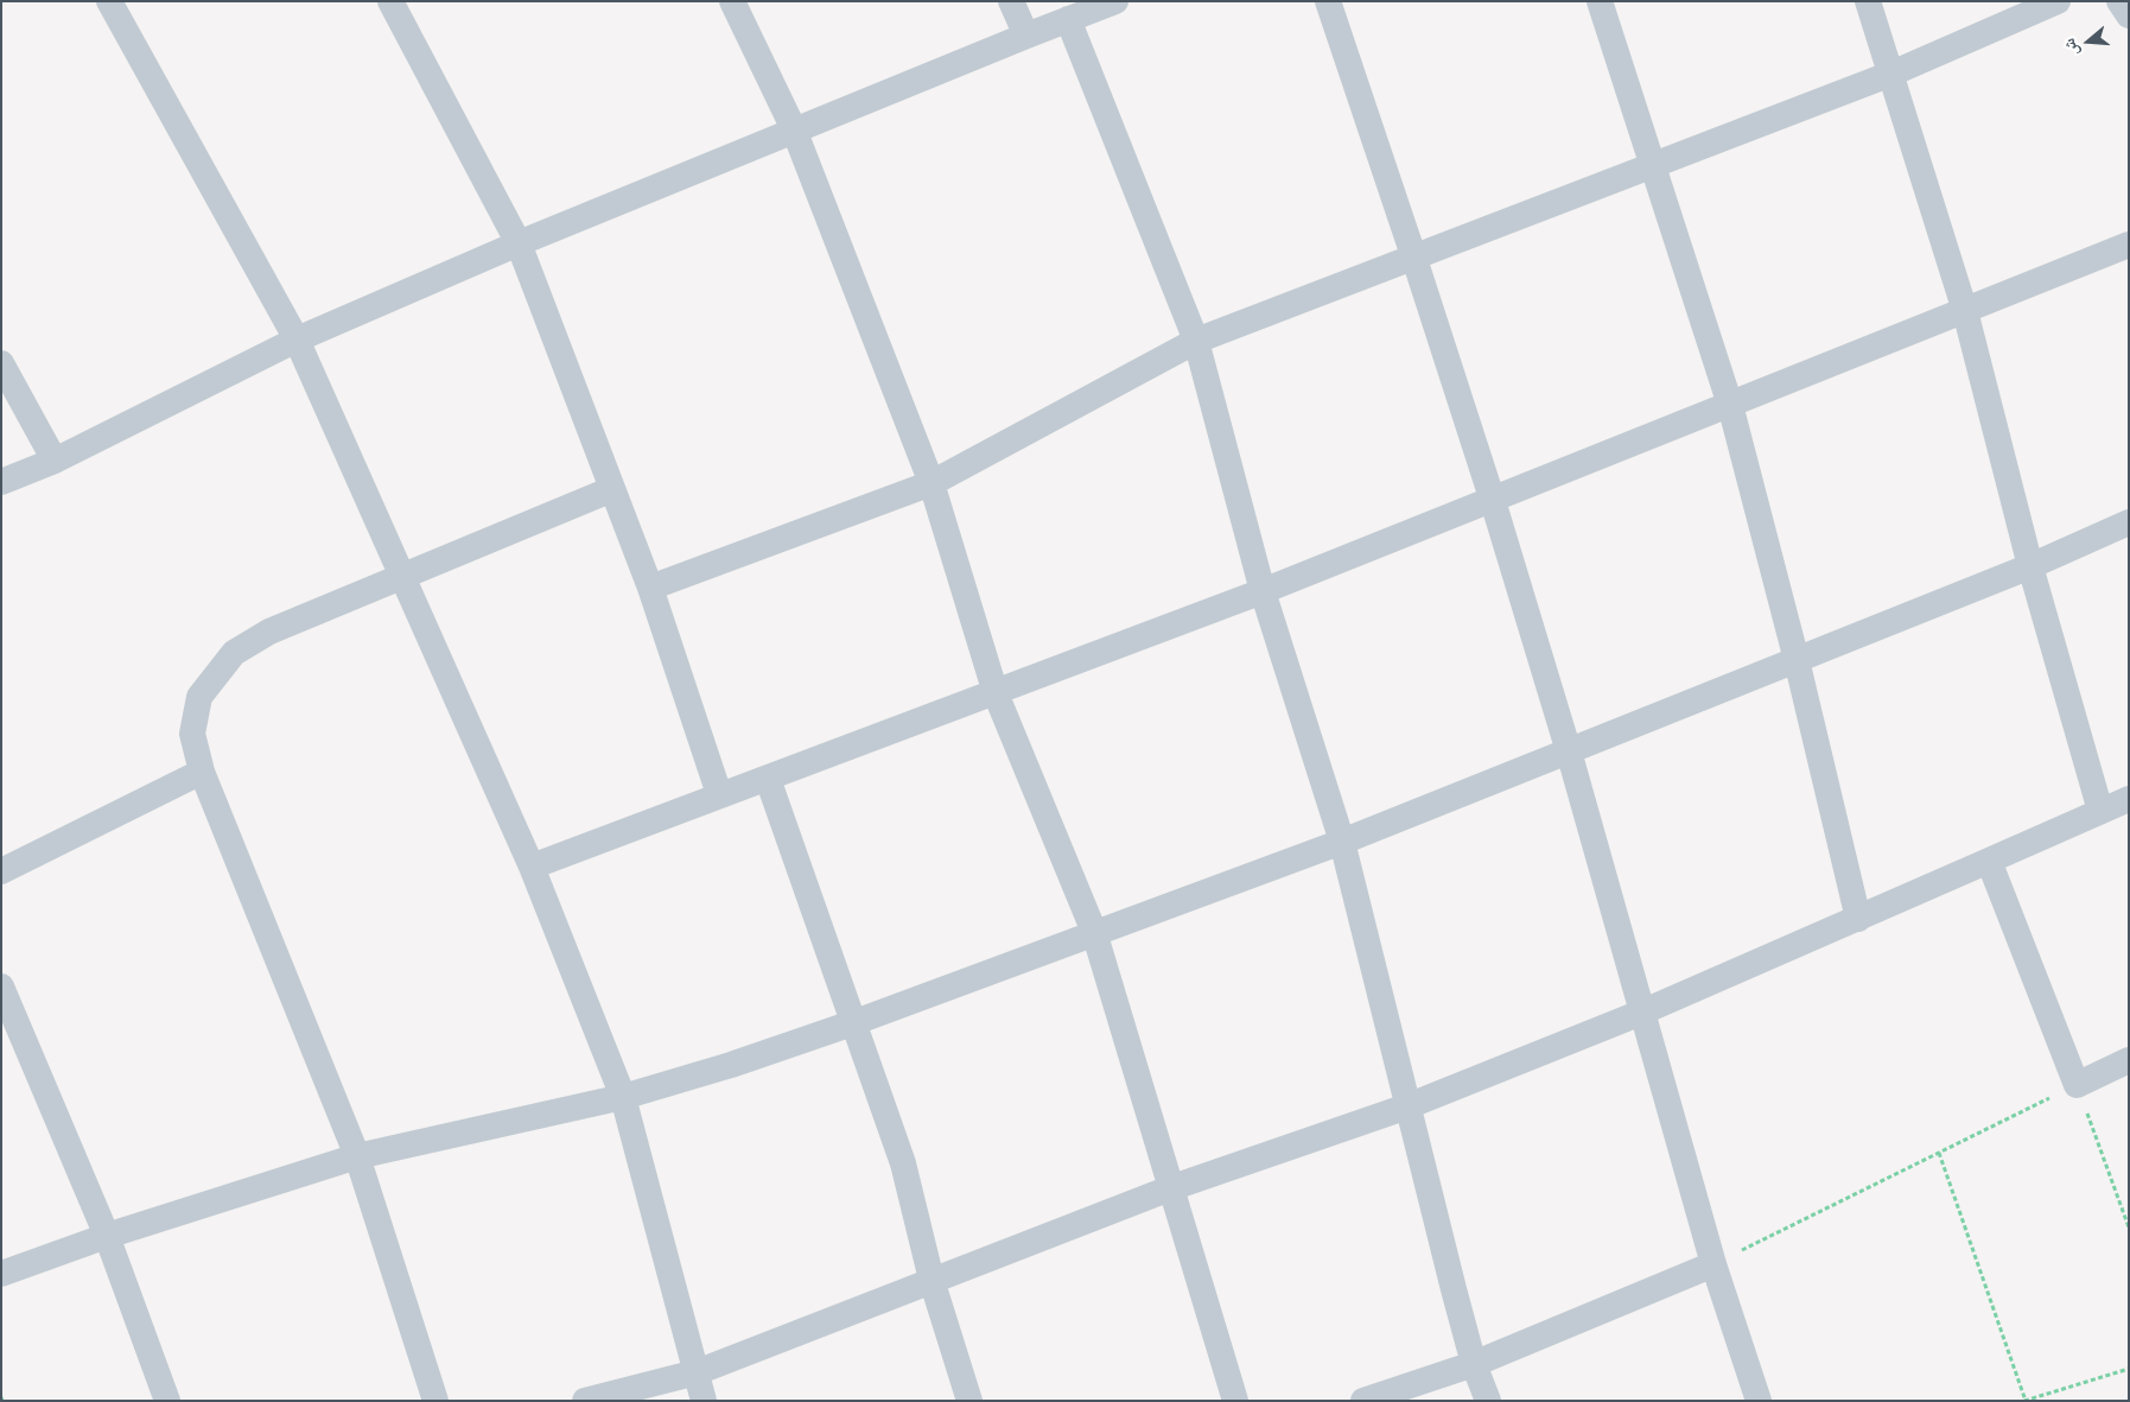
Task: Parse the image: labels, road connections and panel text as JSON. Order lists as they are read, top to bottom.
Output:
{
  "north": "left"
}
